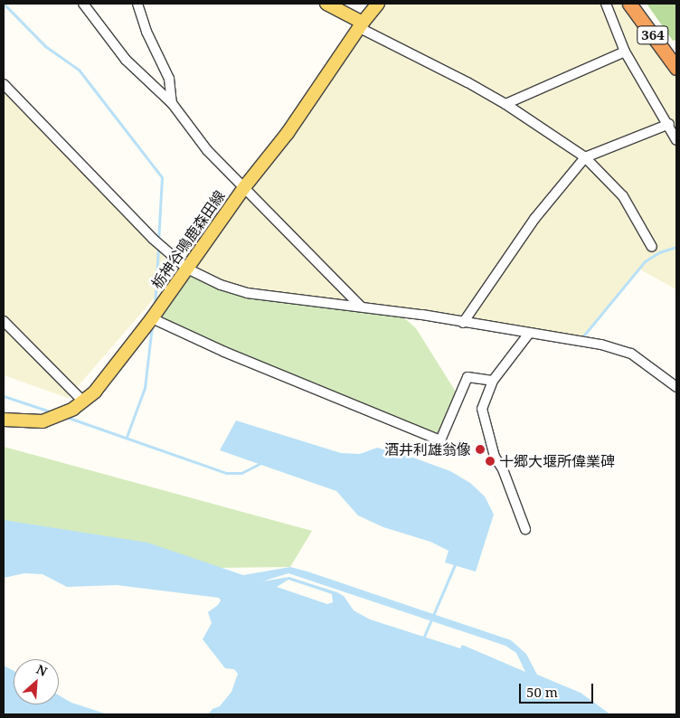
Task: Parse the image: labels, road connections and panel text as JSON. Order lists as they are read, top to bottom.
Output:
{
  "streets": {
    "highway": ["364"],
    "main road": ["栃神谷鳴鹿森田線"]
  },
  "places": ["酒井利雄翁像", "十郷大堰所偉業碑"],
  "scale_bar": "50 m",
  "north": "top right"
}
